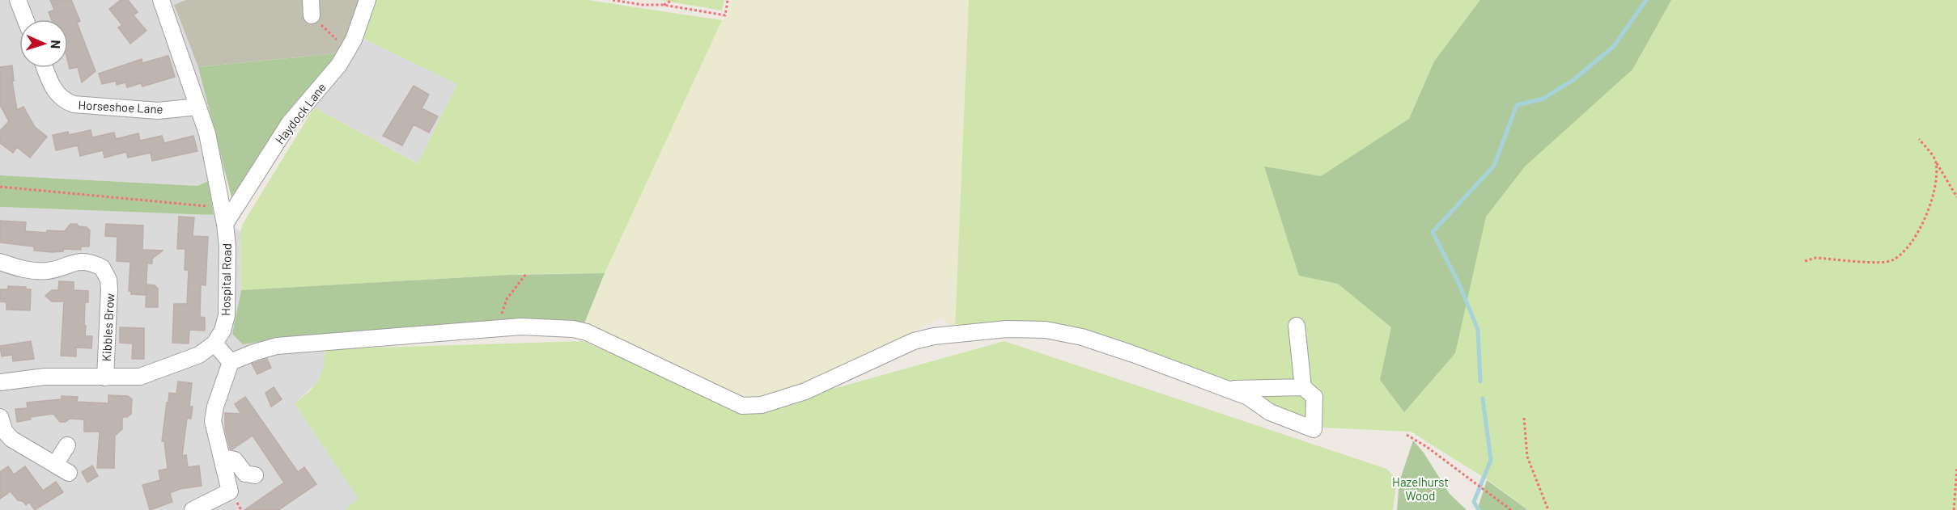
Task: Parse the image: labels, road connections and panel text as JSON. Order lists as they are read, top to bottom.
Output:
{
  "streets": {
    "street": [
      "Horseshoe Lane",
      "Haydock Lane",
      "Hospital Road",
      "Kibbles Brow"
    ]
  },
  "crossings": [
    ["Horseshoe Lane", "Hospital Road"],
    ["Haydock Lane", "Hospital Road"],
    ["Hospital Road", "Kibbles Brow"]
  ],
  "parks": ["Hazelhurst Wood"],
  "north": "right"
}
